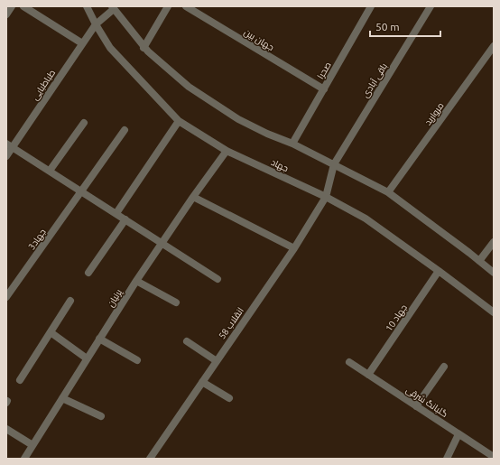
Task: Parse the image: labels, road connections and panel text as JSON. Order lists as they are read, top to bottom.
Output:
{
  "streets": {
    "street": [
      "جهان بین",
      "صحرا",
      "باقی آبادی",
      "طباطبایی",
      "مروارید",
      "جهاد",
      "جهاد3",
      "پرنیان",
      "جهاد 10",
      "انقلاب 58",
      "گلبانگ شرقی"
    ]
  },
  "crossings": [
    ["جهان بین", "صحرا"],
    ["باقی آبادی", "جهاد"],
    ["باقی آبادی", "انقلاب 58"],
    ["طباطبایی", "جهاد"],
    ["جهاد", "پرنیان"],
    ["جهاد", "جهاد 10"],
    ["جهاد", "انقلاب 58"],
    ["جهاد 10", "گلبانگ شرقی"]
  ],
  "scale_bar": "50 m"
}
